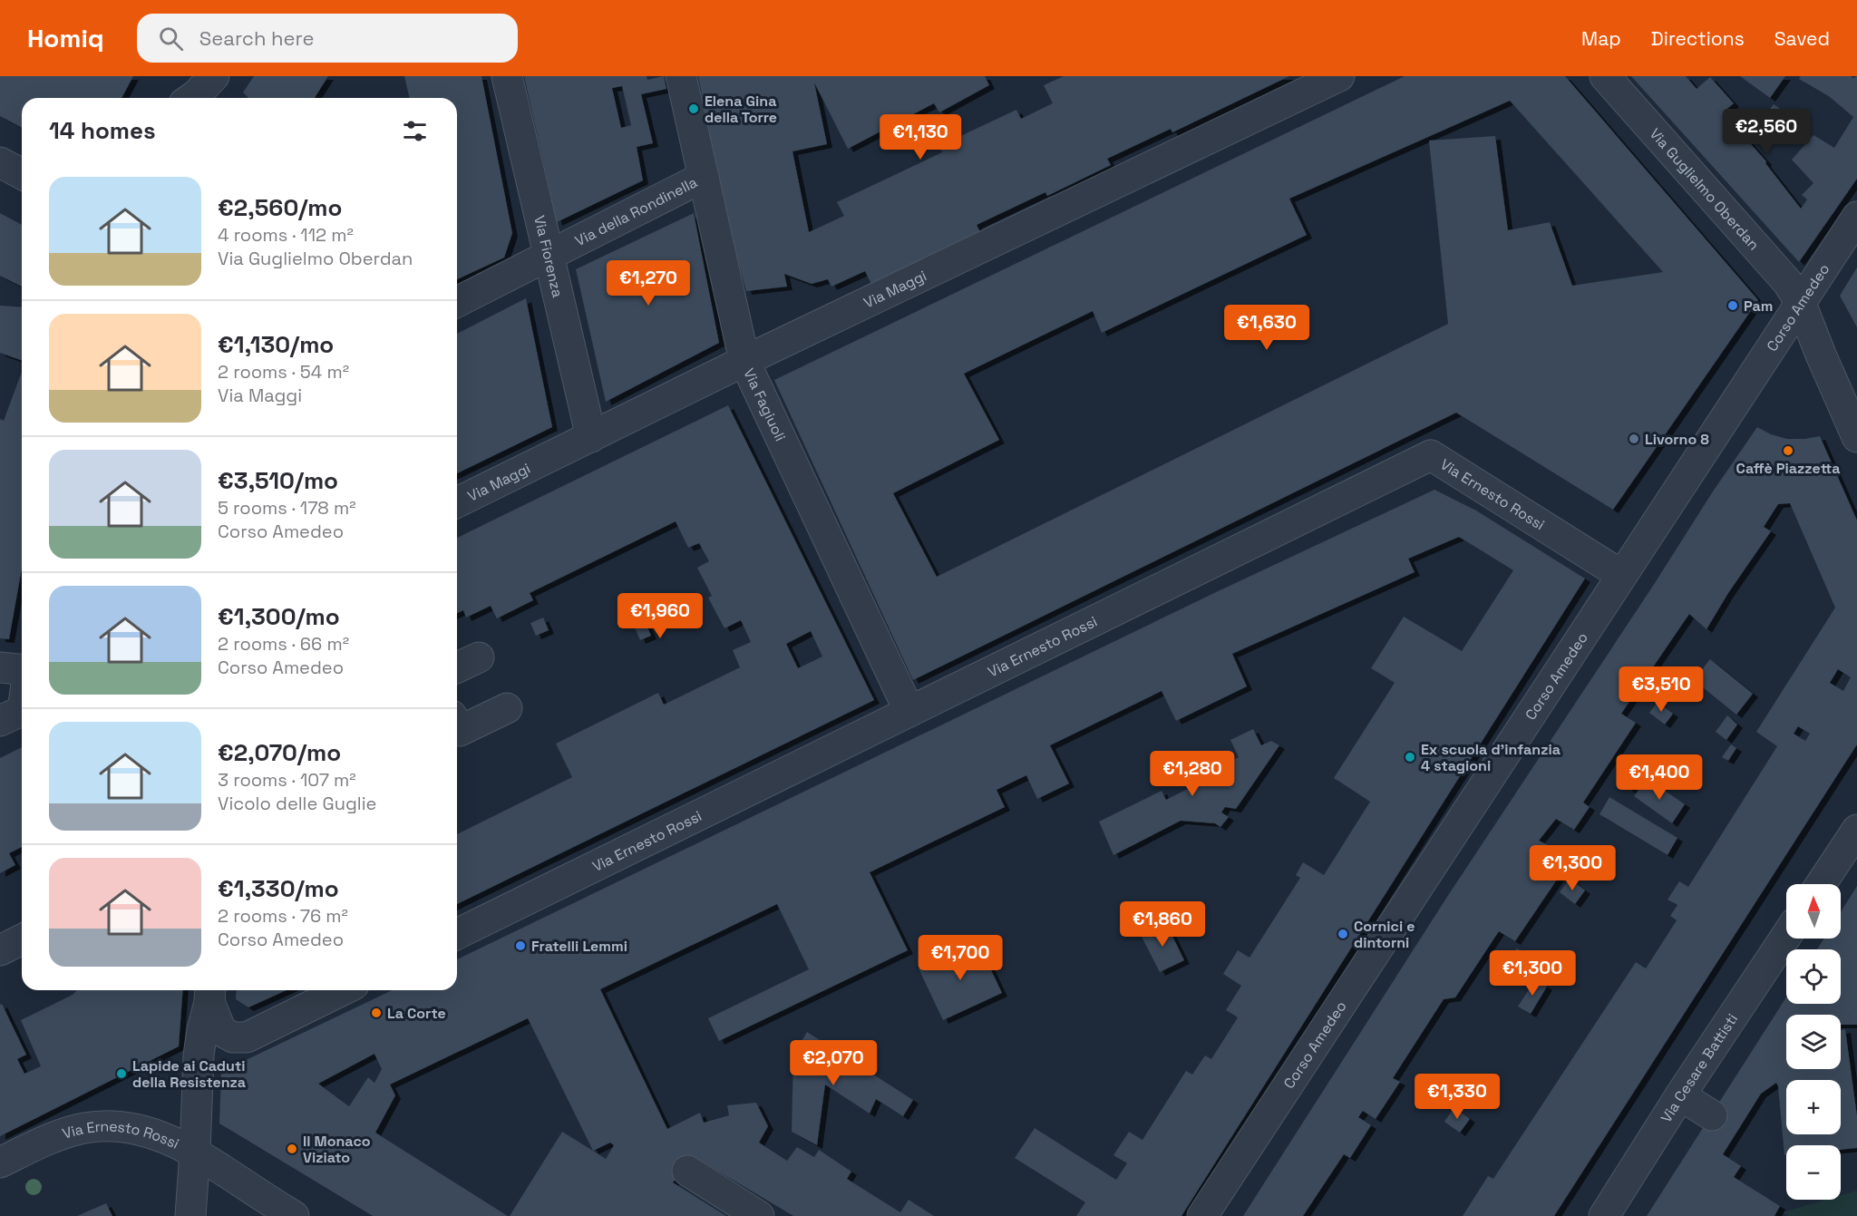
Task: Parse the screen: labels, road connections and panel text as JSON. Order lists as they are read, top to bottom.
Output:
{
  "streets": {
    "street": [
      "Via Guglielmo Oberdan",
      "Via della Rondinella",
      "Via Fiorenza",
      "Via Maggi",
      "Corso Amedeo",
      "Via Fagiuoli",
      "Via Ernesto Rossi",
      "Via Cesare Battisti"
    ]
  },
  "crossings": [
    ["Via Guglielmo Oberdan", "Corso Amedeo"],
    ["Via della Rondinella", "Via Fiorenza"],
    ["Via della Rondinella", "Via Fagiuoli"],
    ["Via Fiorenza", "Via Maggi"],
    ["Via Maggi", "Via Fagiuoli"],
    ["Corso Amedeo", "Via Ernesto Rossi"],
    ["Via Fagiuoli", "Via Ernesto Rossi"]
  ],
  "places": [
    "Elena Gina della Torre",
    "Pam",
    "Livorno 8",
    "Caffè Piazzetta",
    "Ex scuola d'infanzia 4 stagioni",
    "Cornici e dintorni",
    "Fratelli Lemmi",
    "La Corte",
    "Lapide ai Caduti della Resistenza",
    "Il Monaco Viziato"
  ],
  "north": "top",
  "page": {
    "header": "Homiq",
    "search": "Search here",
    "nav": ["Map", "Directions", "Saved"],
    "heading": "14 homes",
    "price": [
      "€2,560",
      "€1,130",
      "€1,270",
      "€1,630",
      "€1,960",
      "€3,510",
      "€1,280",
      "€1,400",
      "€1,300",
      "€1,860",
      "€1,700",
      "€1,300",
      "€2,070",
      "€1,330"
    ],
    "list": [
      {
        "name": "€2,560/mo",
        "note": "4 rooms · 112 m² · Via Guglielmo Oberdan"
      },
      {
        "name": "€1,130/mo",
        "note": "2 rooms · 54 m² · Via Maggi"
      },
      {
        "name": "€3,510/mo",
        "note": "5 rooms · 178 m² · Corso Amedeo"
      },
      {
        "name": "€1,300/mo",
        "note": "2 rooms · 66 m² · Corso Amedeo"
      },
      {
        "name": "€2,070/mo",
        "note": "3 rooms · 107 m² · Vicolo delle Guglie"
      },
      {
        "name": "€1,330/mo",
        "note": "2 rooms · 76 m² · Corso Amedeo"
      }
    ],
    "map_buttons": ["+", "−"]
  }
}
